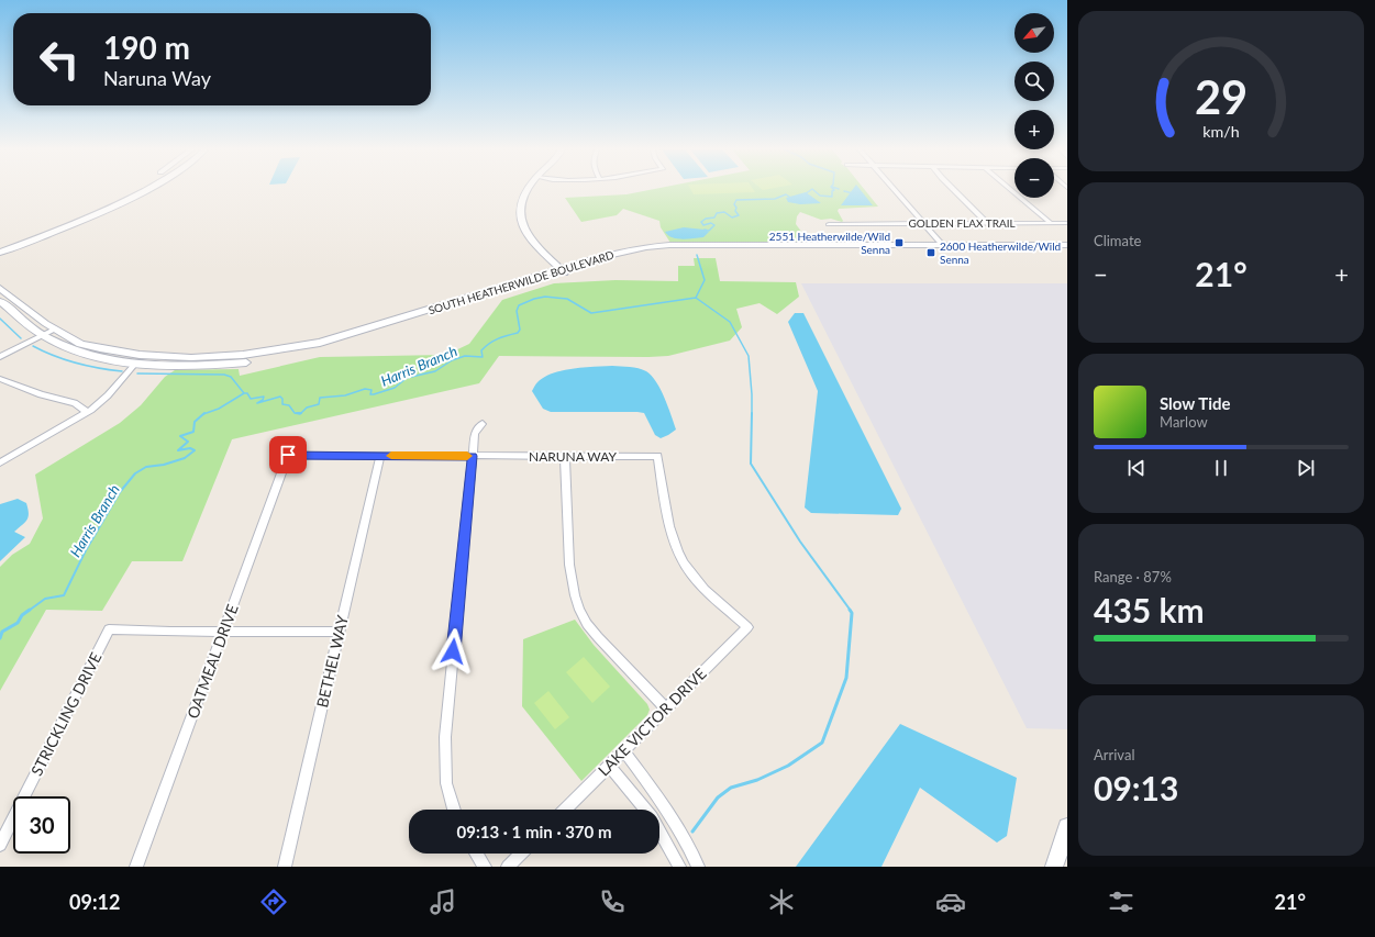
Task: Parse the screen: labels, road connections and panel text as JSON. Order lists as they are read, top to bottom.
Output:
{
  "streets": {
    "main road": ["SOUTH HEATHERWILDE BOULEVARD"],
    "street": [
      "GOLDEN FLAX TRAIL",
      "NARUNA WAY",
      "OATMEAL DRIVE",
      "BETHEL WAY",
      "STRICKLING DRIVE",
      "LAKE VICTOR DRIVE"
    ]
  },
  "crossings": [
    ["NARUNA WAY", "OATMEAL DRIVE"],
    ["NARUNA WAY", "BETHEL WAY"],
    ["NARUNA WAY", "LAKE VICTOR DRIVE"],
    ["OATMEAL DRIVE", "STRICKLING DRIVE"]
  ],
  "water": ["Harris Branch"],
  "places": {
    "transit": ["2551 Heatherwilde/Wild Senna", "2600 Heatherwilde/Wild Senna"]
  },
  "north": "bottom left",
  "page": {
    "map_buttons": ["+", "−"],
    "turn": ["190 m", "Naruna Way"],
    "tile": [
      "Climate",
      ["Range · 87%", "435 km"],
      ["Arrival", "09:13"]
    ],
    "heat": ["−", "21°", "+"],
    "song": ["Slow Tide", "Marlow"],
    "limit": "30",
    "trip": "09:13 · 1 min · 370 m",
    "tabs": ["09:12", "21°"],
    "gauge": ["29", "km/h"]
  }
}
